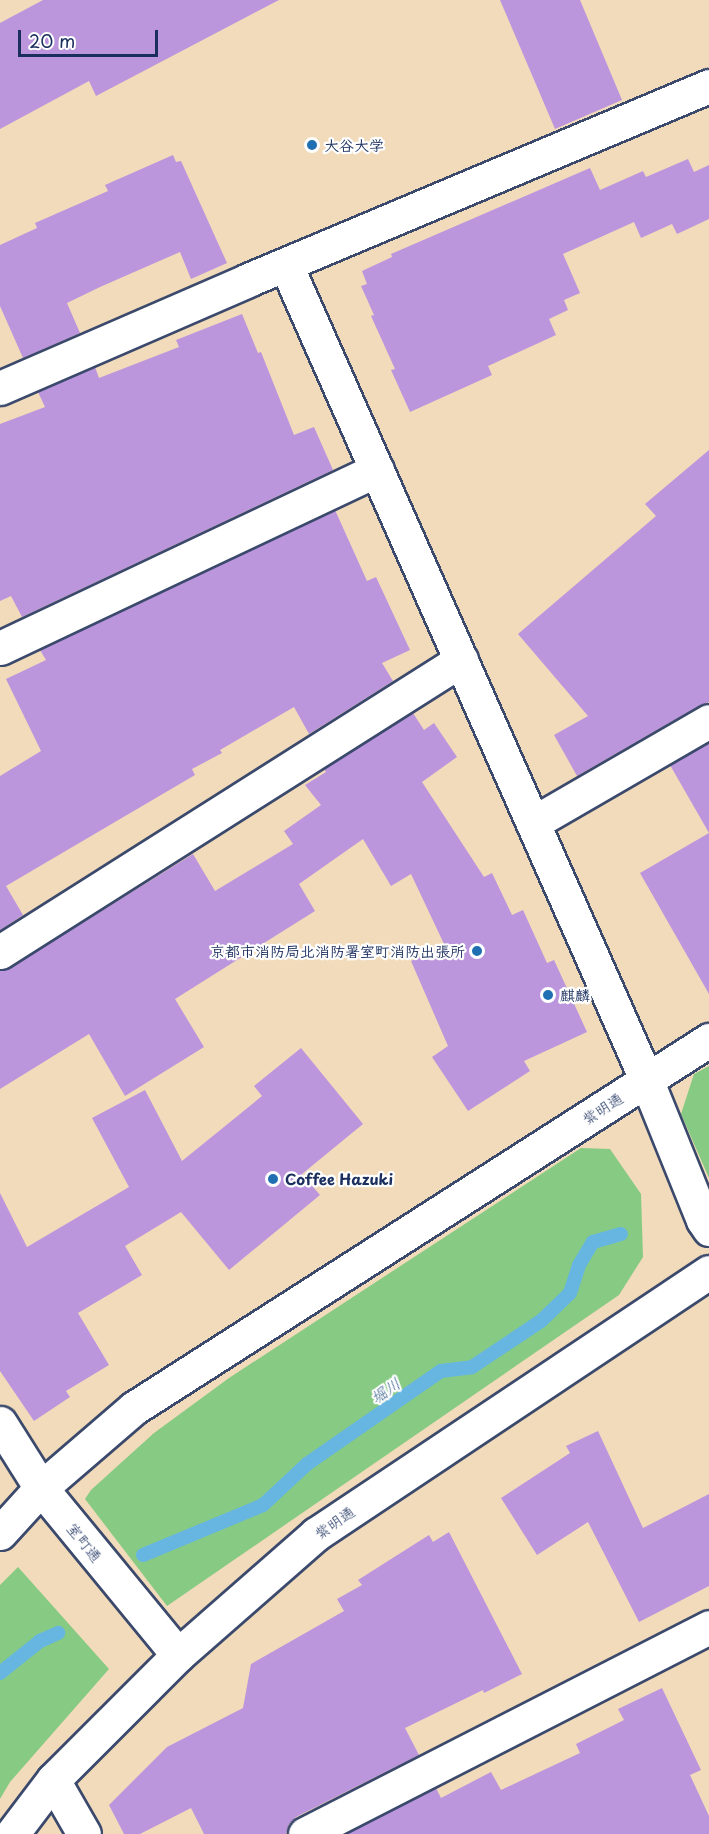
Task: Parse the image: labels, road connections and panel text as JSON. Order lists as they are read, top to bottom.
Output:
{
  "streets": {
    "street": ["紫明通", "室町通"]
  },
  "crossings": [
    ["紫明通", "室町通"]
  ],
  "water": ["堀川"],
  "places": [
    "大谷大学",
    "京都市消防局北消防署室町消防出張所",
    "麒麟",
    "Coffee Hazuki"
  ],
  "scale_bar": "20 m"
}
